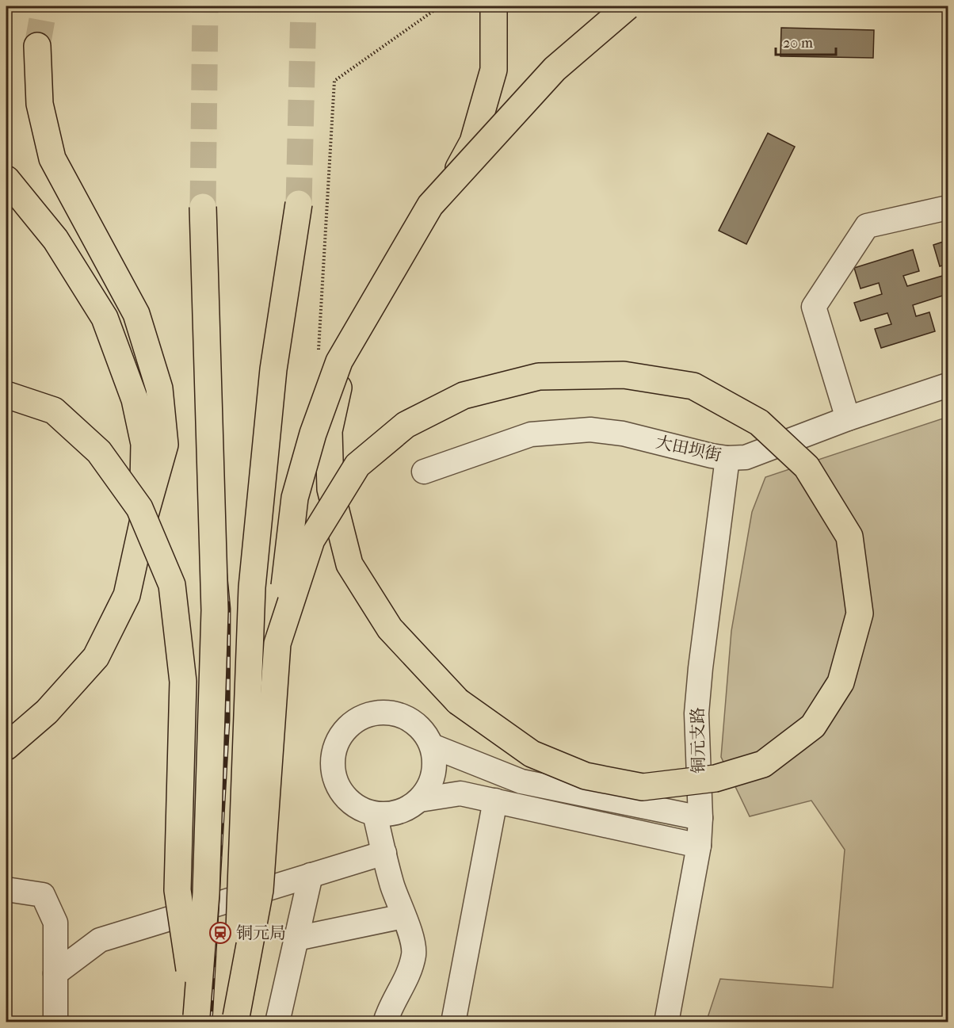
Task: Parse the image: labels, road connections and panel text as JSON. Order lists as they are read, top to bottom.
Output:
{
  "streets": {
    "street": ["大田坝街", "铜元支路"]
  },
  "crossings": [
    ["大田坝街", "铜元支路"]
  ],
  "places": {
    "station": ["铜元局"]
  },
  "scale_bar": "20 m"
}
